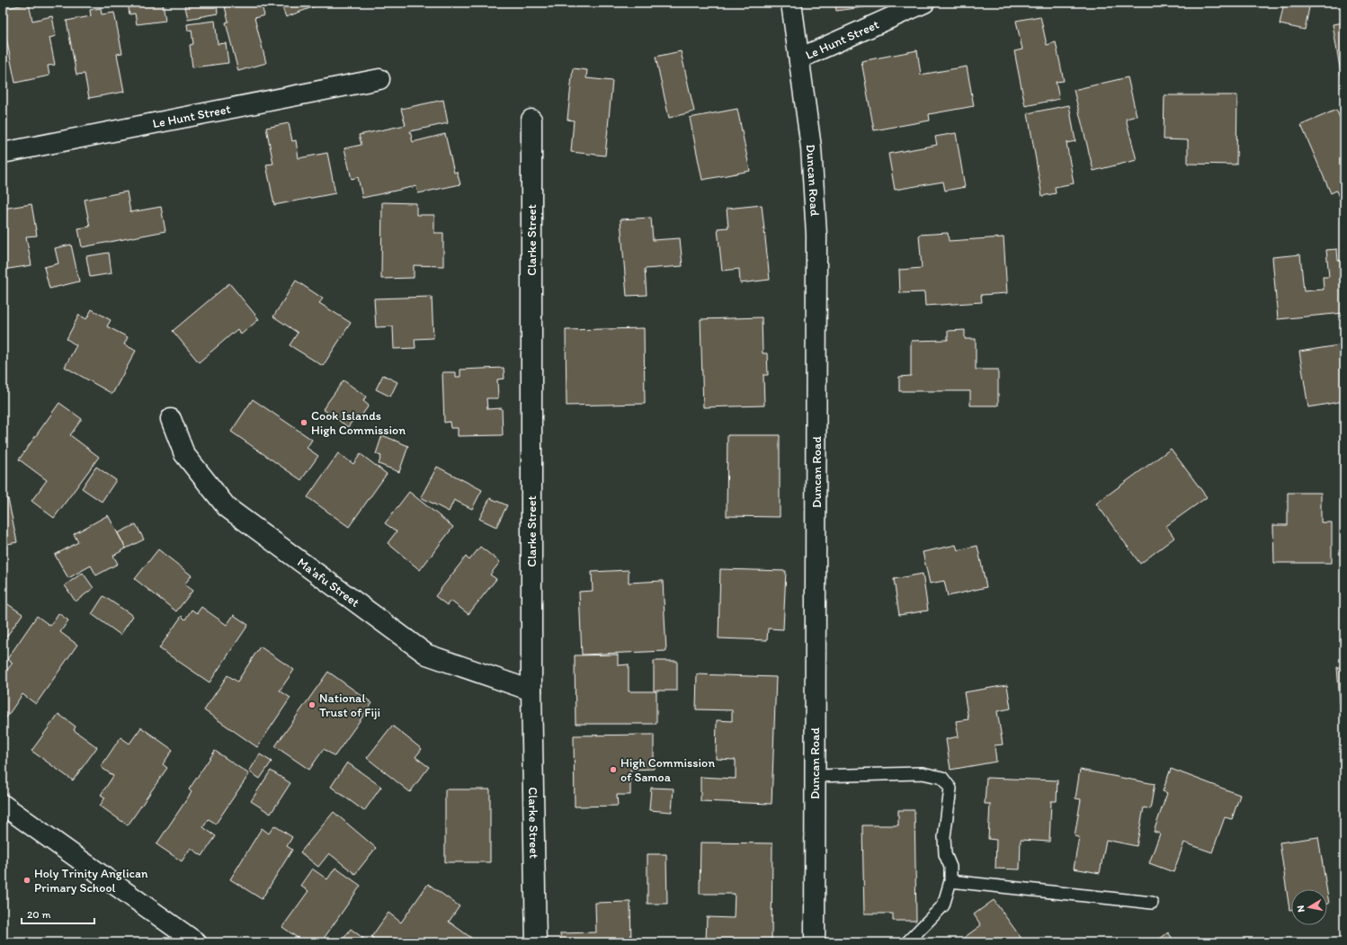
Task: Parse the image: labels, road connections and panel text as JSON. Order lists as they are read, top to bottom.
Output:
{
  "streets": {
    "street": [
      "Le Hunt Street",
      "Duncan Road",
      "Clarke Street",
      "Ma'afu Street"
    ]
  },
  "crossings": [
    ["Le Hunt Street", "Duncan Road"],
    ["Clarke Street", "Ma'afu Street"]
  ],
  "places": [
    "Cook Islands High Commission",
    "National Trust of Fiji",
    "High Commission of Samoa",
    "Holy Trinity Anglican Primary School"
  ],
  "scale_bar": "20 m",
  "north": "left"
}
